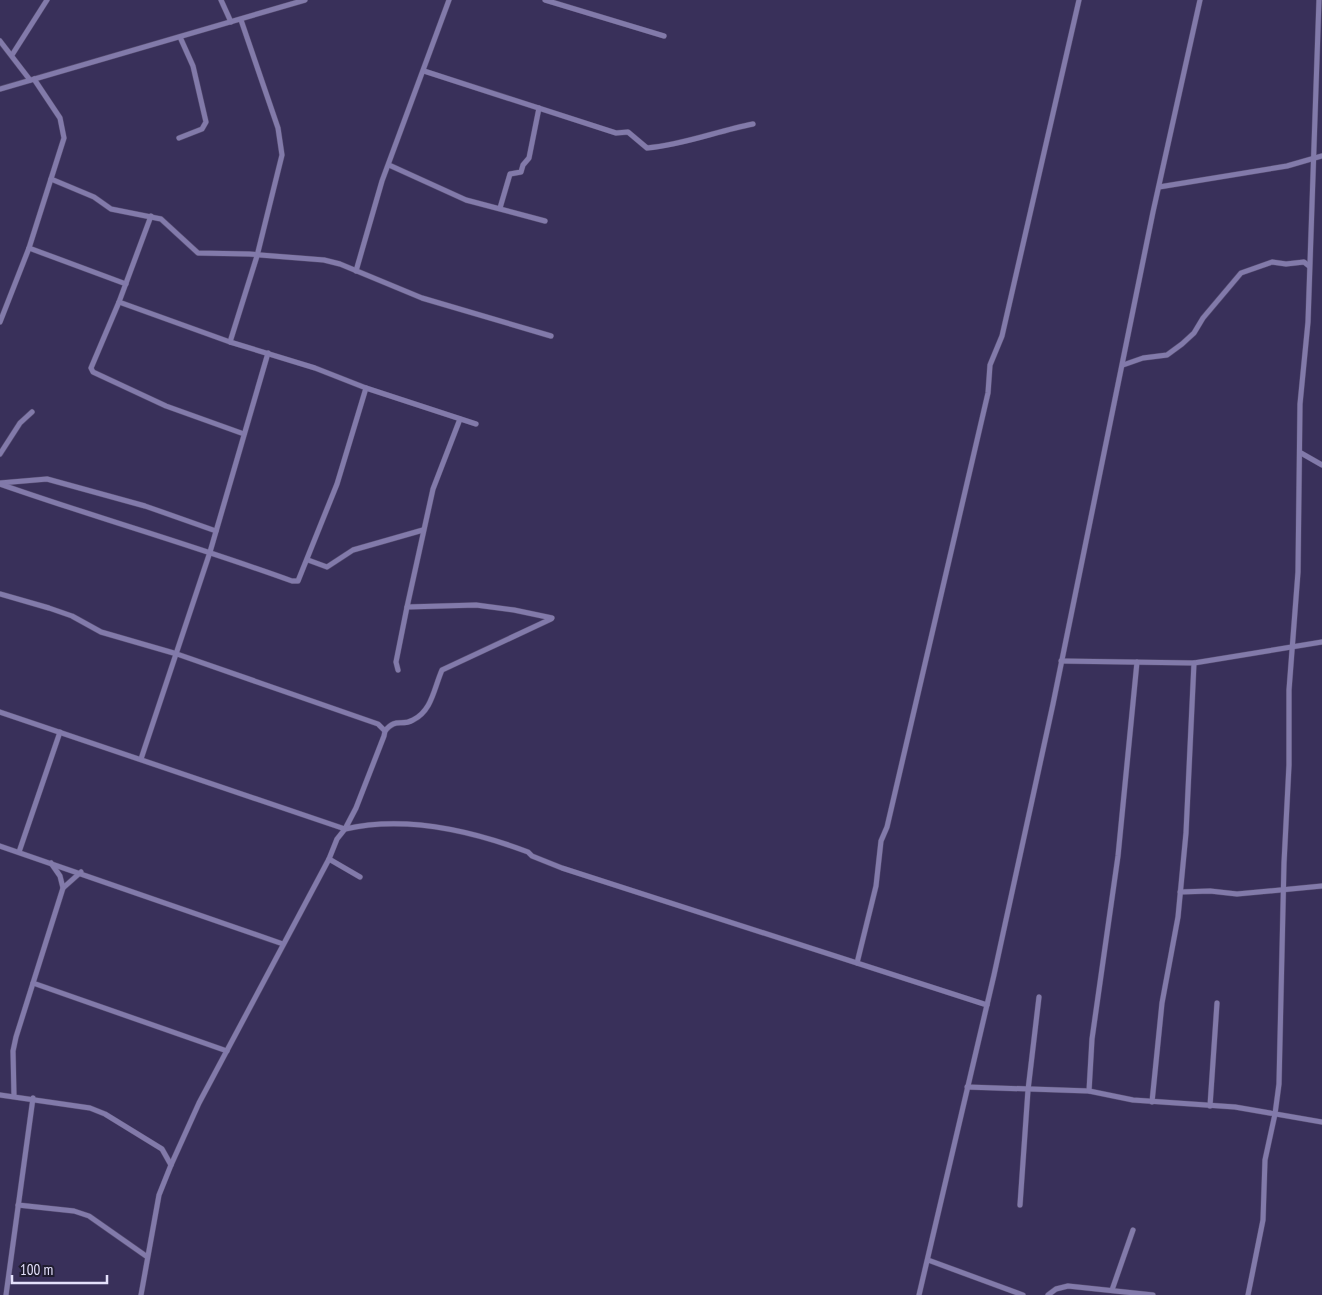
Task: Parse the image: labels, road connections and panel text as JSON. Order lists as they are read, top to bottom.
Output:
{
  "scale_bar": "100 m"
}
